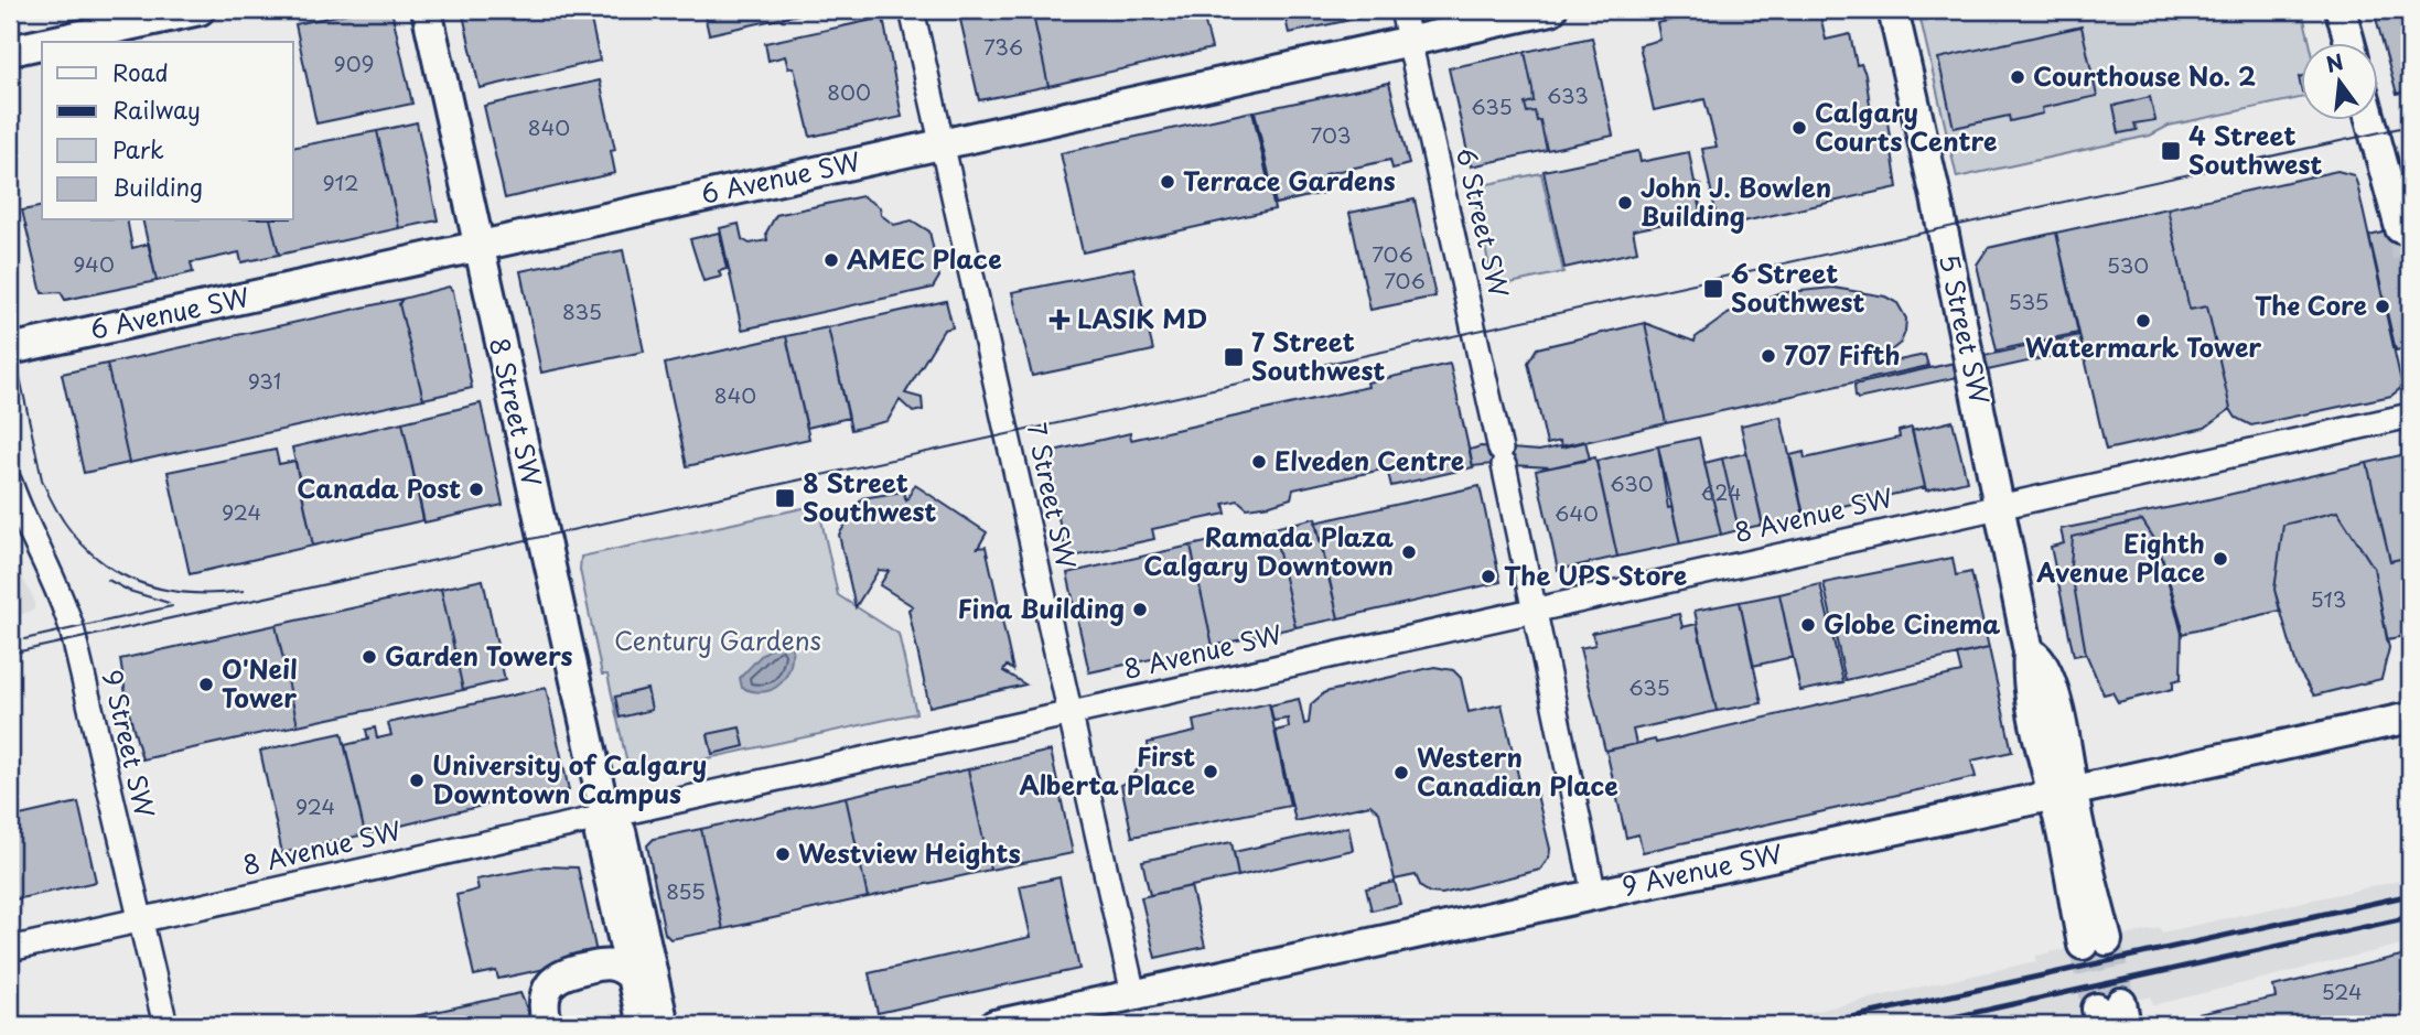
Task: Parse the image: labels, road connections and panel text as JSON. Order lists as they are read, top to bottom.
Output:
{
  "streets": {
    "main road": [
      "6 Avenue SW",
      "5 Street SW",
      "8 Street SW",
      "9 Avenue SW"
    ],
    "street": [
      "6 Street SW",
      "7 Street SW",
      "8 Avenue SW",
      "9 Street SW"
    ]
  },
  "crossings": [
    ["6 Avenue SW", "6 Street SW"],
    ["6 Avenue SW", "8 Street SW"],
    ["6 Avenue SW", "7 Street SW"],
    ["6 Street SW", "8 Avenue SW"],
    ["6 Street SW", "9 Avenue SW"],
    ["5 Street SW", "8 Avenue SW"],
    ["5 Street SW", "9 Avenue SW"],
    ["8 Street SW", "8 Avenue SW"],
    ["7 Street SW", "8 Avenue SW"],
    ["7 Street SW", "9 Avenue SW"],
    ["8 Avenue SW", "9 Street SW"]
  ],
  "parks": ["Century Gardens"],
  "places": {
    "other": [
      "Courthouse No. 2",
      "Calgary Courts Centre",
      "Terrace Gardens",
      "John J. Bowlen Building",
      "AMEC Place",
      "The Core",
      "Watermark Tower",
      "707 Fifth",
      "Elveden Centre",
      "Canada Post",
      "Ramada Plaza Calgary Downtown",
      "Eighth Avenue Place",
      "The UPS Store",
      "Fina Building",
      "Globe Cinema",
      "Garden Towers",
      "O'Neil Tower",
      "First Alberta Place",
      "Western Canadian Place",
      "University of Calgary Downtown Campus",
      "Westview Heights"
    ],
    "transit": [
      "4 Street Southwest",
      "6 Street Southwest",
      "7 Street Southwest",
      "8 Street Southwest"
    ],
    "health": ["LASIK MD"]
  },
  "house_numbers": [
    "736",
    "909",
    "800",
    "633",
    "635",
    "840",
    "703",
    "912",
    "706",
    "940",
    "530",
    "706",
    "535",
    "835",
    "931",
    "840",
    "630",
    "624",
    "924",
    "640",
    "513",
    "635",
    "924",
    "855",
    "524"
  ],
  "legend": [
    "Road",
    "Railway",
    "Park",
    "Building"
  ],
  "north": "top"
}
